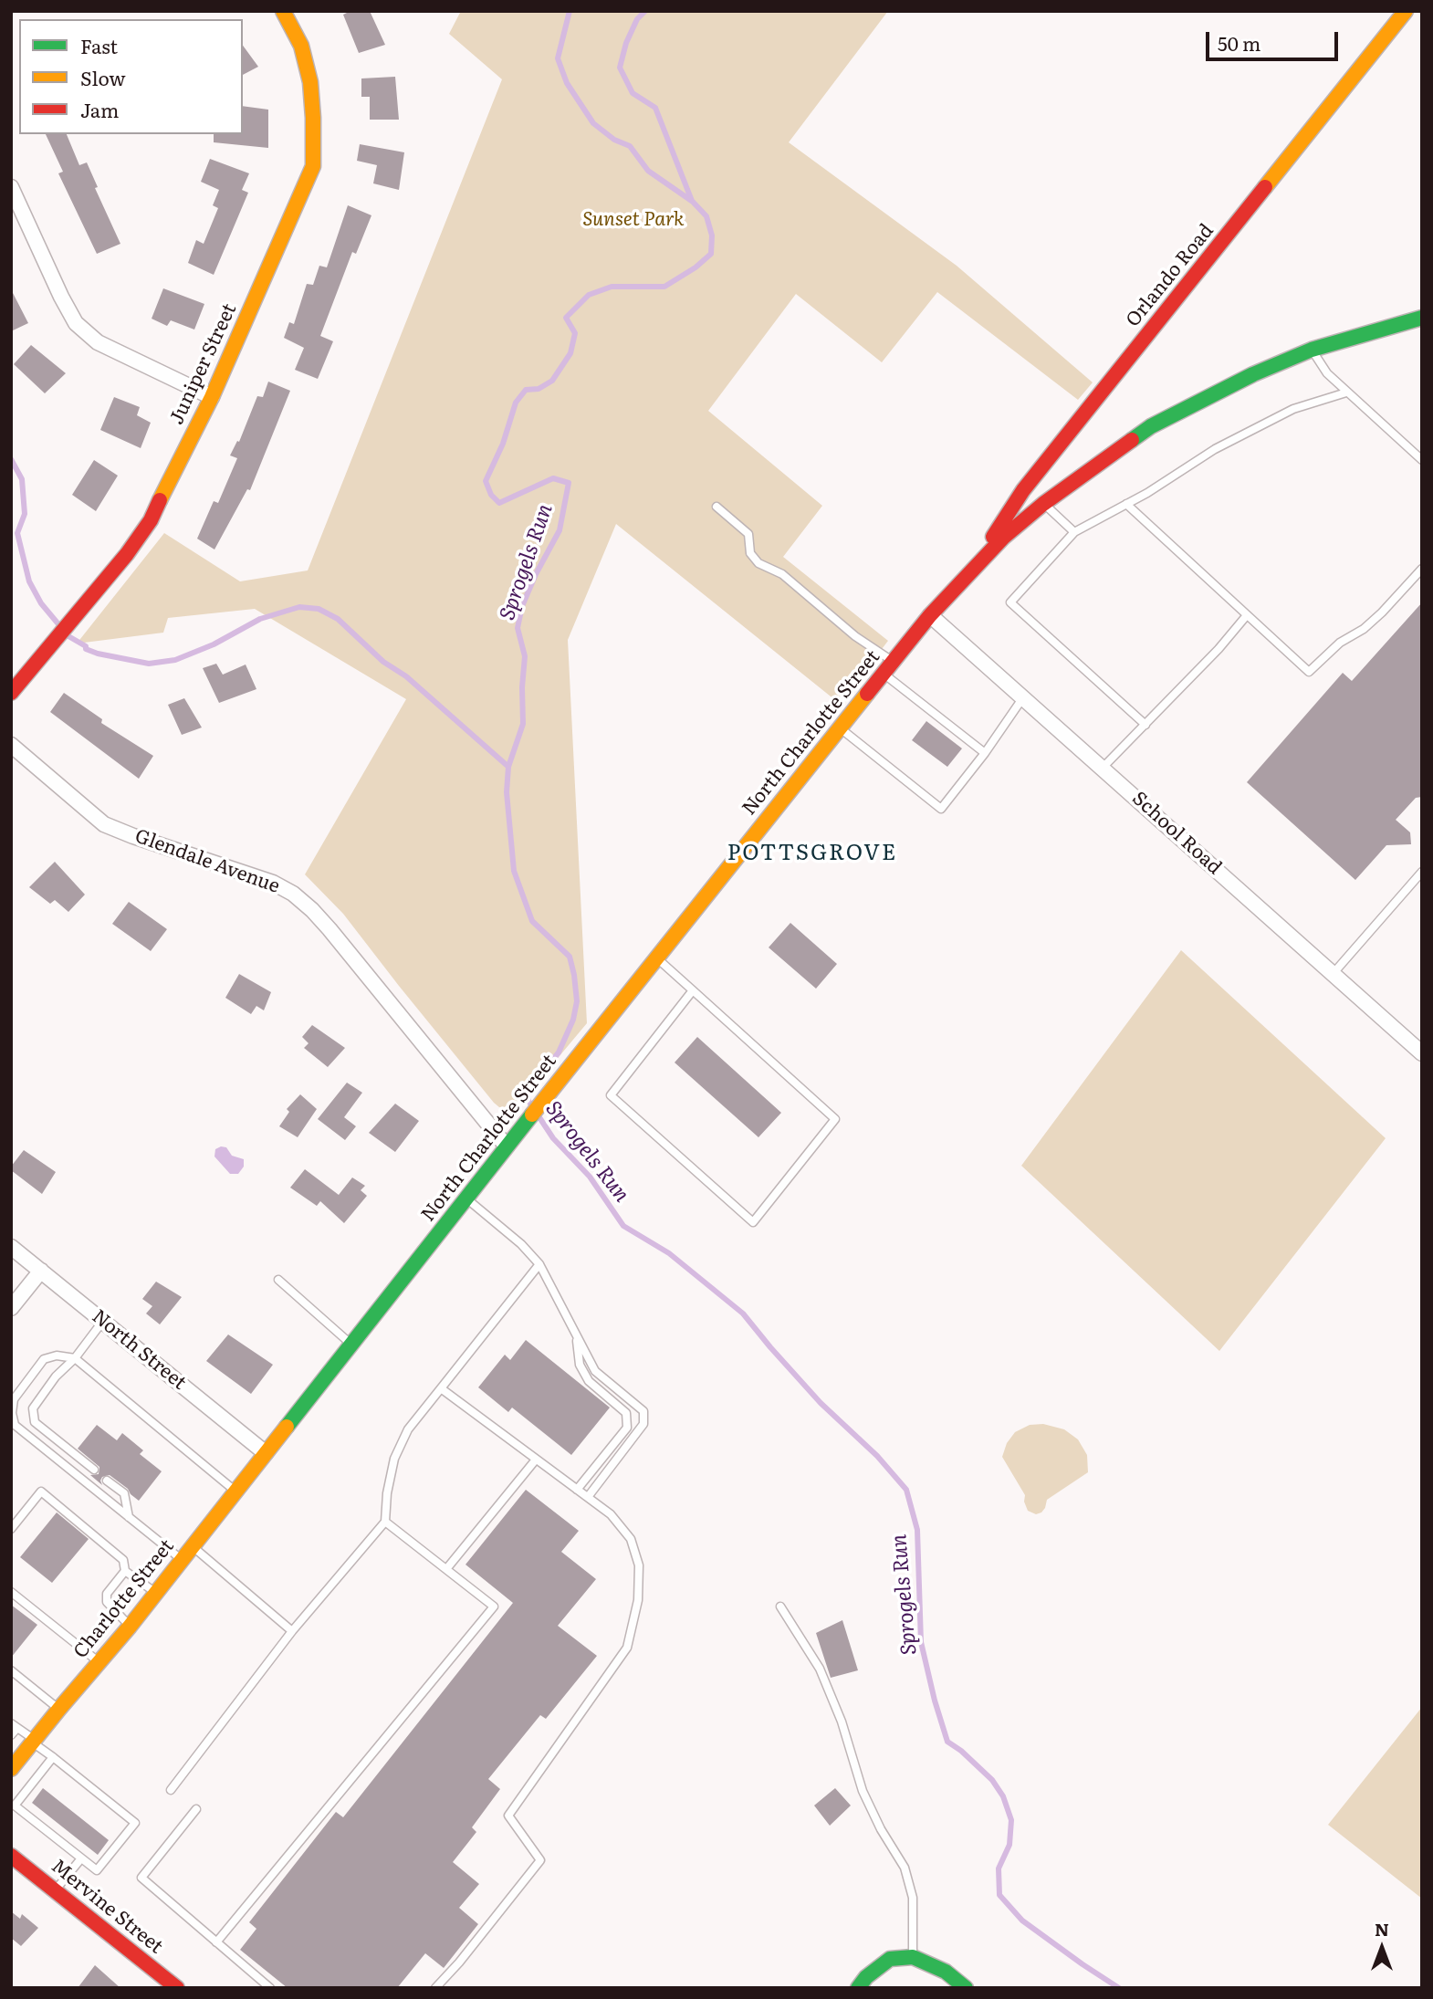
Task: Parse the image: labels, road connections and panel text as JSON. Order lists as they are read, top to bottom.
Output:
{
  "streets": {
    "main road": [
      "Orlando Road",
      "Juniper Street",
      "North Charlotte Street",
      "Charlotte Street",
      "Mervine Street"
    ],
    "street": ["School Road", "Glendale Avenue", "North Street"]
  },
  "crossings": [
    ["Orlando Road", "North Charlotte Street"],
    ["North Charlotte Street", "School Road"],
    ["North Charlotte Street", "Glendale Avenue"],
    ["North Charlotte Street", "North Street"],
    ["North Charlotte Street", "Charlotte Street"],
    ["North Street", "Charlotte Street"]
  ],
  "districts": ["POTTSGROVE"],
  "water": ["Sprogels Run"],
  "parks": ["Sunset Park"],
  "legend": ["Fast", "Slow", "Jam"],
  "scale_bar": "50 m",
  "north": "top"
}
